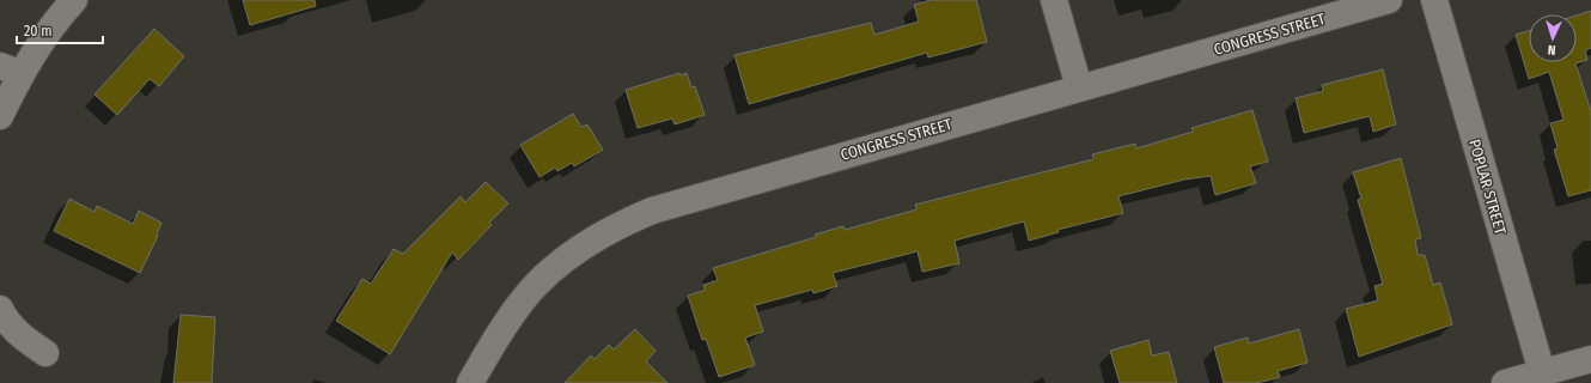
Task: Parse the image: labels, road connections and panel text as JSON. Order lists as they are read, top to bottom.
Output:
{
  "streets": {
    "street": ["CONGRESS STREET", "POPLAR STREET"]
  },
  "scale_bar": "20 m",
  "north": "bottom"
}
